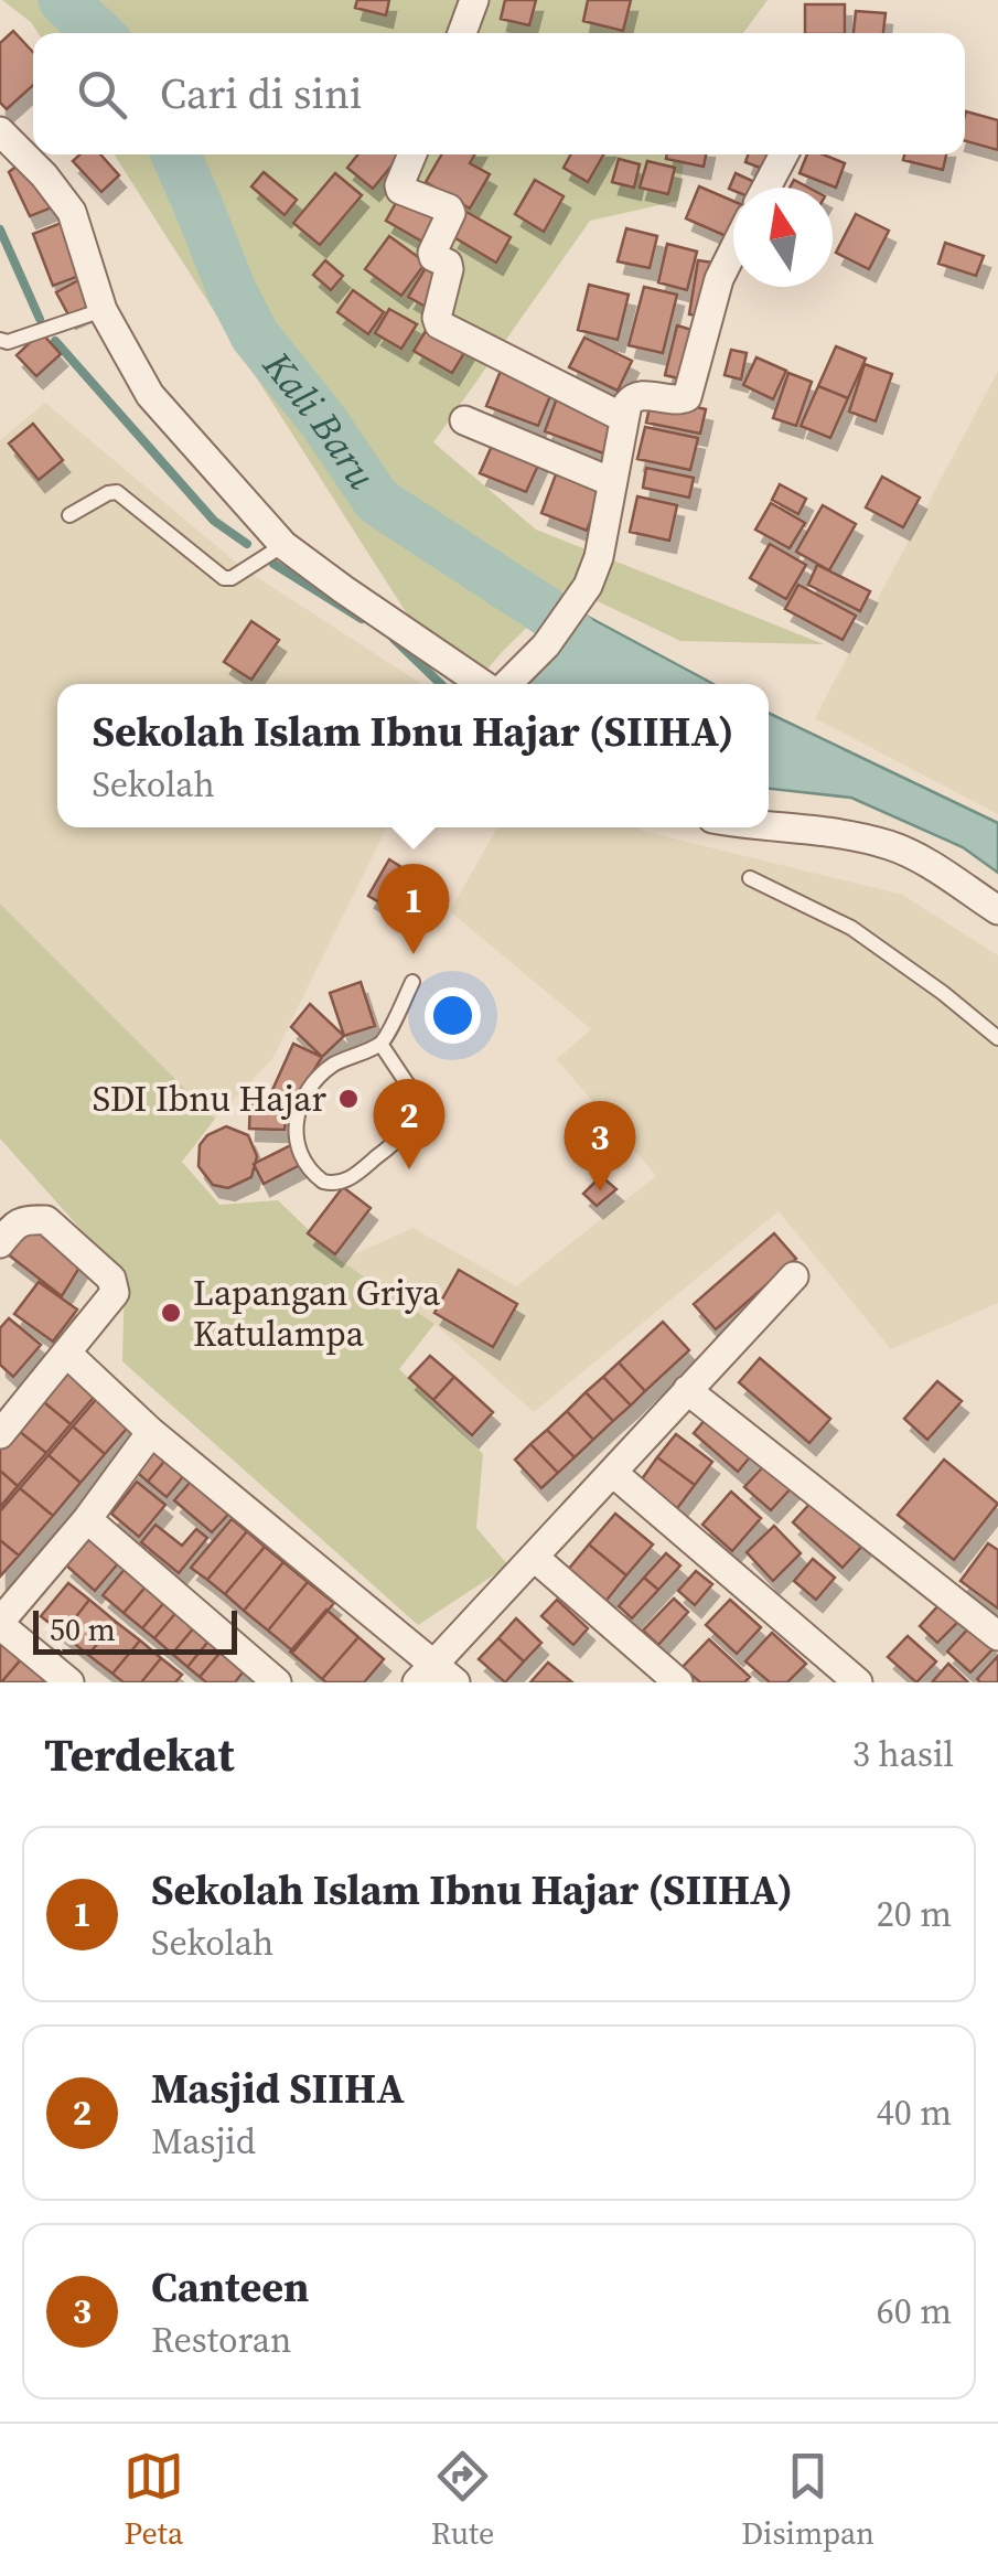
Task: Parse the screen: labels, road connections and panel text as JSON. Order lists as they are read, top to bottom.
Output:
{
  "water": ["Kali Baru"],
  "places": ["SDI Ibnu Hajar", "Lapangan Griya Katulampa"],
  "scale_bar": "50 m",
  "north": "top",
  "page": {
    "search": "Cari di sini",
    "popup": ["Sekolah Islam Ibnu Hajar (SIIHA)", "Sekolah"],
    "pins": ["1", "2", "3"],
    "scale": "50 m",
    "heading": ["Terdekat", "3 hasil"],
    "list": [
      {
        "mark": "1",
        "name": "Sekolah Islam Ibnu Hajar (SIIHA)",
        "note": "Sekolah",
        "value": "20 m"
      },
      {
        "mark": "2",
        "name": "Masjid SIIHA",
        "note": "Masjid",
        "value": "40 m"
      },
      {
        "mark": "3",
        "name": "Canteen",
        "note": "Restoran",
        "value": "60 m"
      }
    ],
    "nav": ["Peta", "Rute", "Disimpan"]
  }
}
